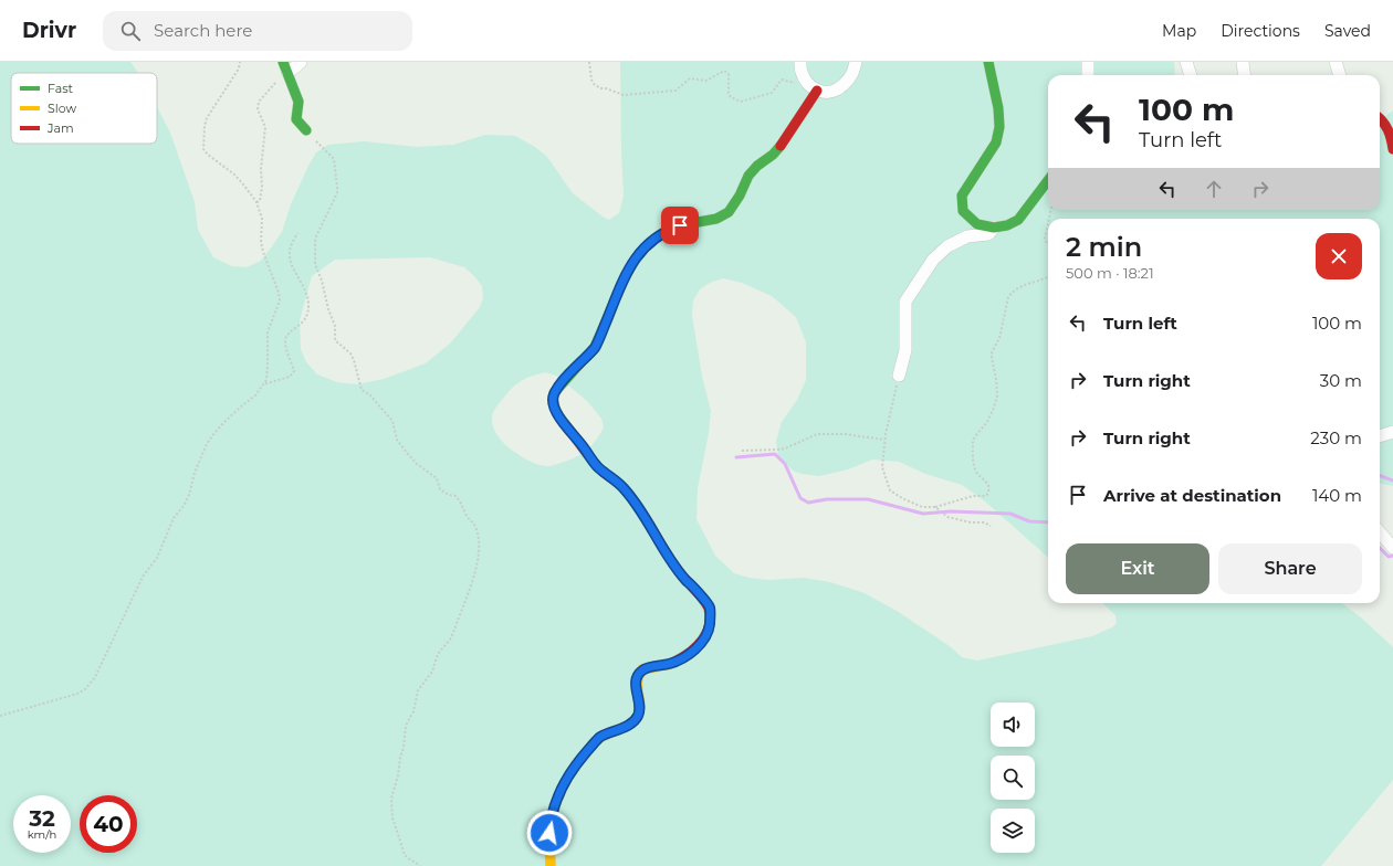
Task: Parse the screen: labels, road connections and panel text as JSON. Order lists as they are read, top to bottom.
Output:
{
  "legend": ["Fast", "Slow", "Jam"],
  "page": {
    "header": "Drivr",
    "search": "Search here",
    "nav": ["Map", "Directions", "Saved"],
    "turn": ["100 m", "Turn left"],
    "heading": ["2 min", "500 m · 18:21"],
    "list": [
      {
        "name": "Turn left",
        "value": "100 m"
      },
      {
        "name": "Turn right",
        "value": "30 m"
      },
      {
        "name": "Turn right",
        "value": "230 m"
      },
      {
        "name": "Arrive at destination",
        "value": "140 m"
      }
    ],
    "buttons": ["Exit", "Share"],
    "speed": "32 km/h",
    "limit": "40"
  }
}
